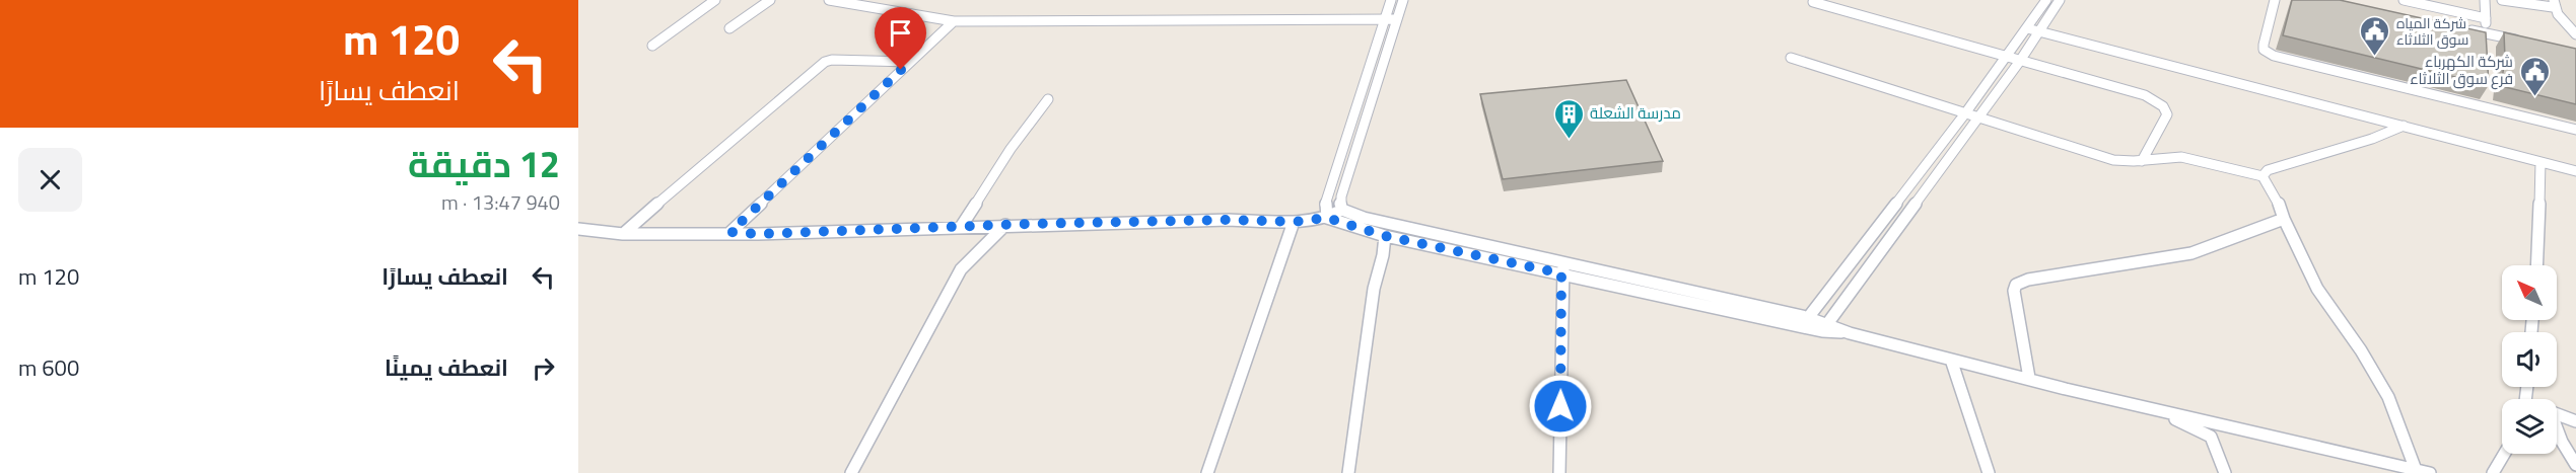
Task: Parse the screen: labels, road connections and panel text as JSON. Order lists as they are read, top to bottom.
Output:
{
  "places": {
    "public building": ["شركة المياه سوق الثلاثاء", "شركة الكهرباء فرع سوق الثلاثاء"],
    "building": ["مدرسة الشعلة"]
  },
  "north": "top left",
  "page": {
    "turn": ["120 m", "انعطف يسارًا"],
    "heading": ["12 دقيقة", "940 m · 13:47"],
    "list": [
      {
        "name": "انعطف يسارًا",
        "value": "120 m"
      },
      {
        "name": "انعطف يمينًا",
        "value": "600 m"
      }
    ]
  }
}
